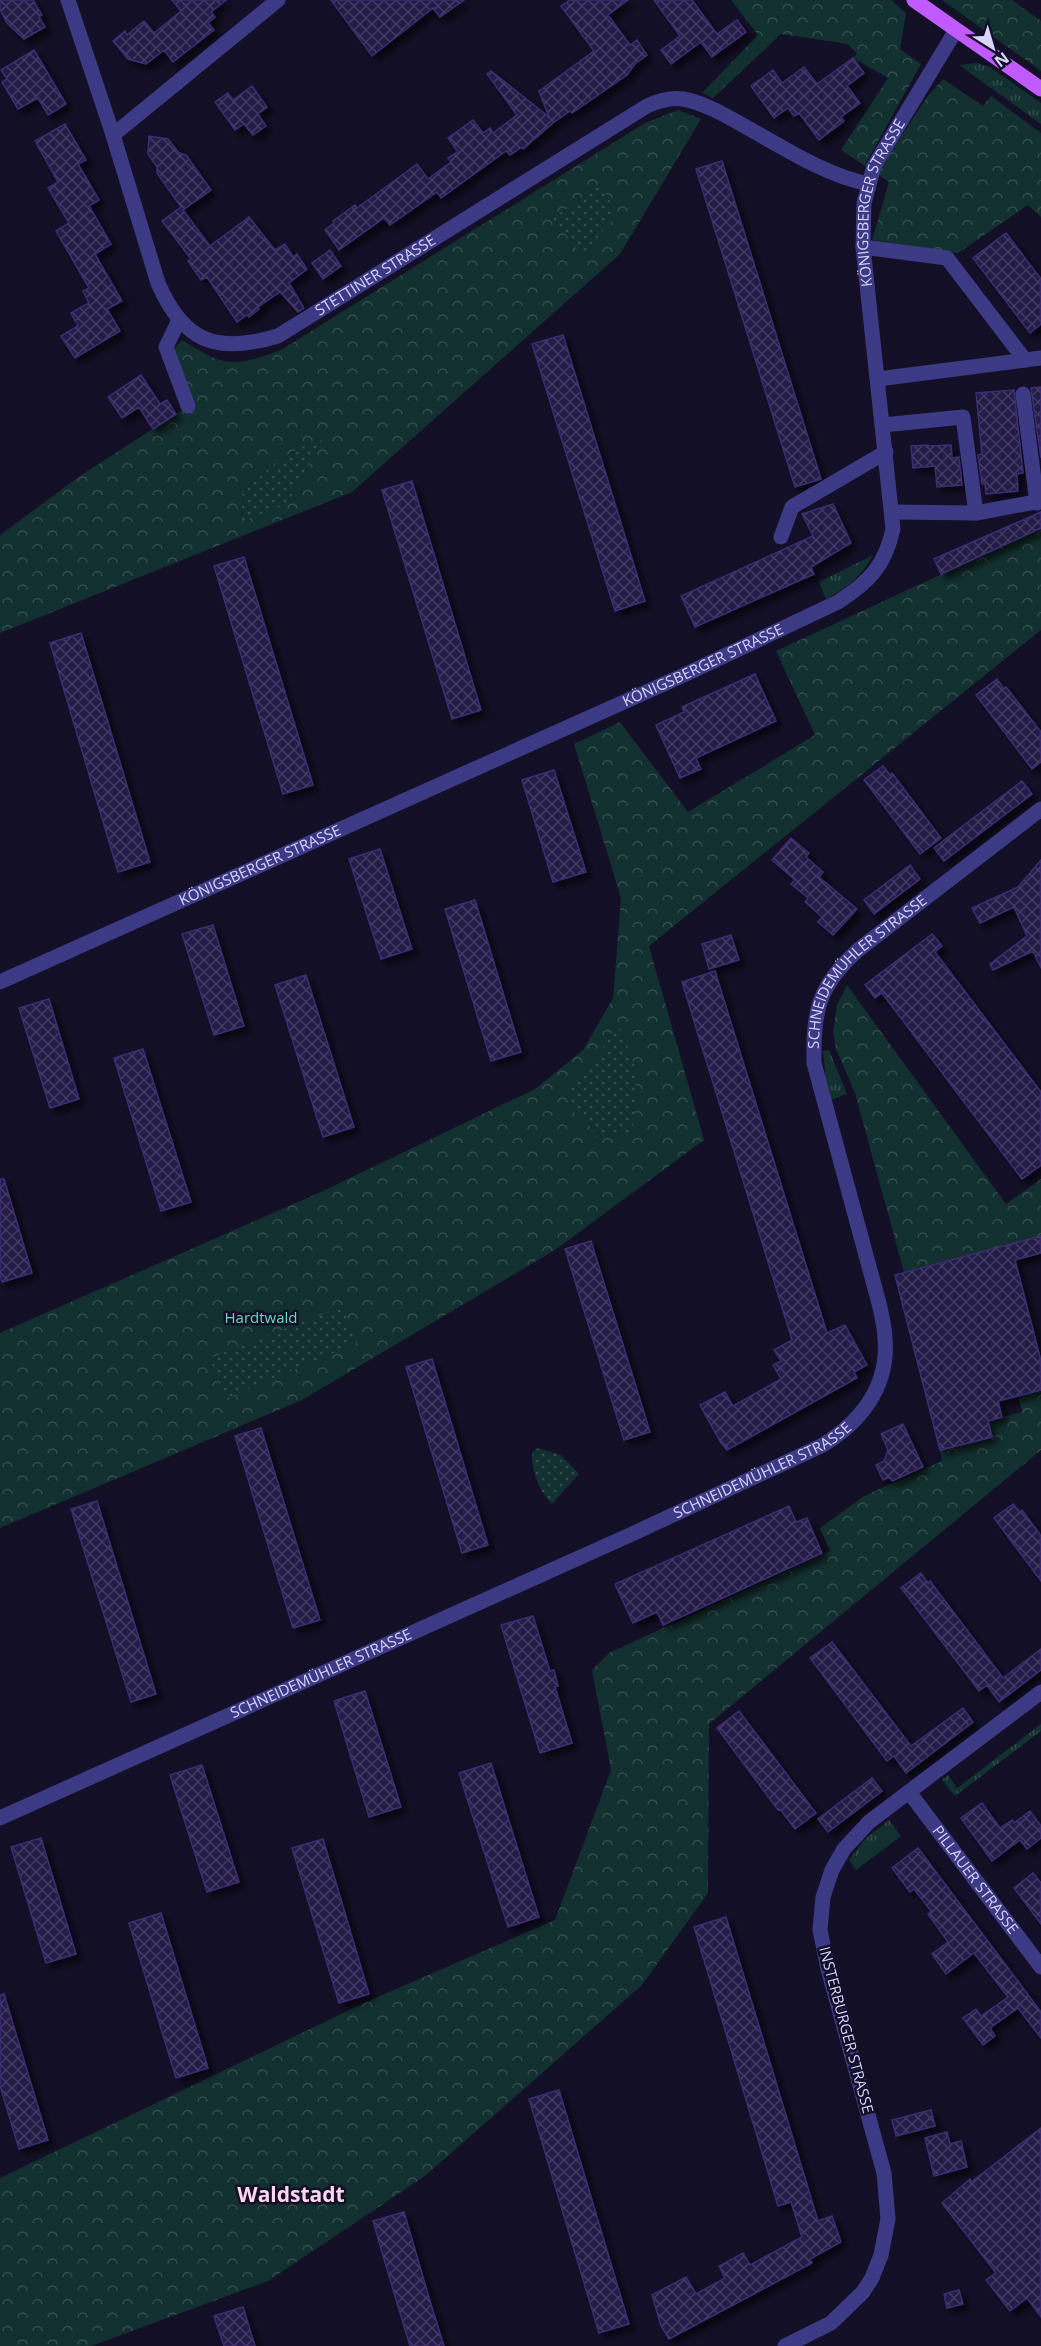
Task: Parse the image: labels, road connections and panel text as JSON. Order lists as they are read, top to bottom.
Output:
{
  "streets": {
    "street": [
      "KÖNIGSBERGER STRASSE",
      "STETTINER STRASSE",
      "SCHNEIDEMÜHLER STRASSE",
      "PILLAUER STRASSE",
      "INSTERBURGER STRASSE"
    ]
  },
  "crossings": [
    ["KÖNIGSBERGER STRASSE", "STETTINER STRASSE"],
    ["PILLAUER STRASSE", "INSTERBURGER STRASSE"]
  ],
  "districts": ["Waldstadt"],
  "parks": ["Hardtwald"],
  "north": "bottom right"
}
